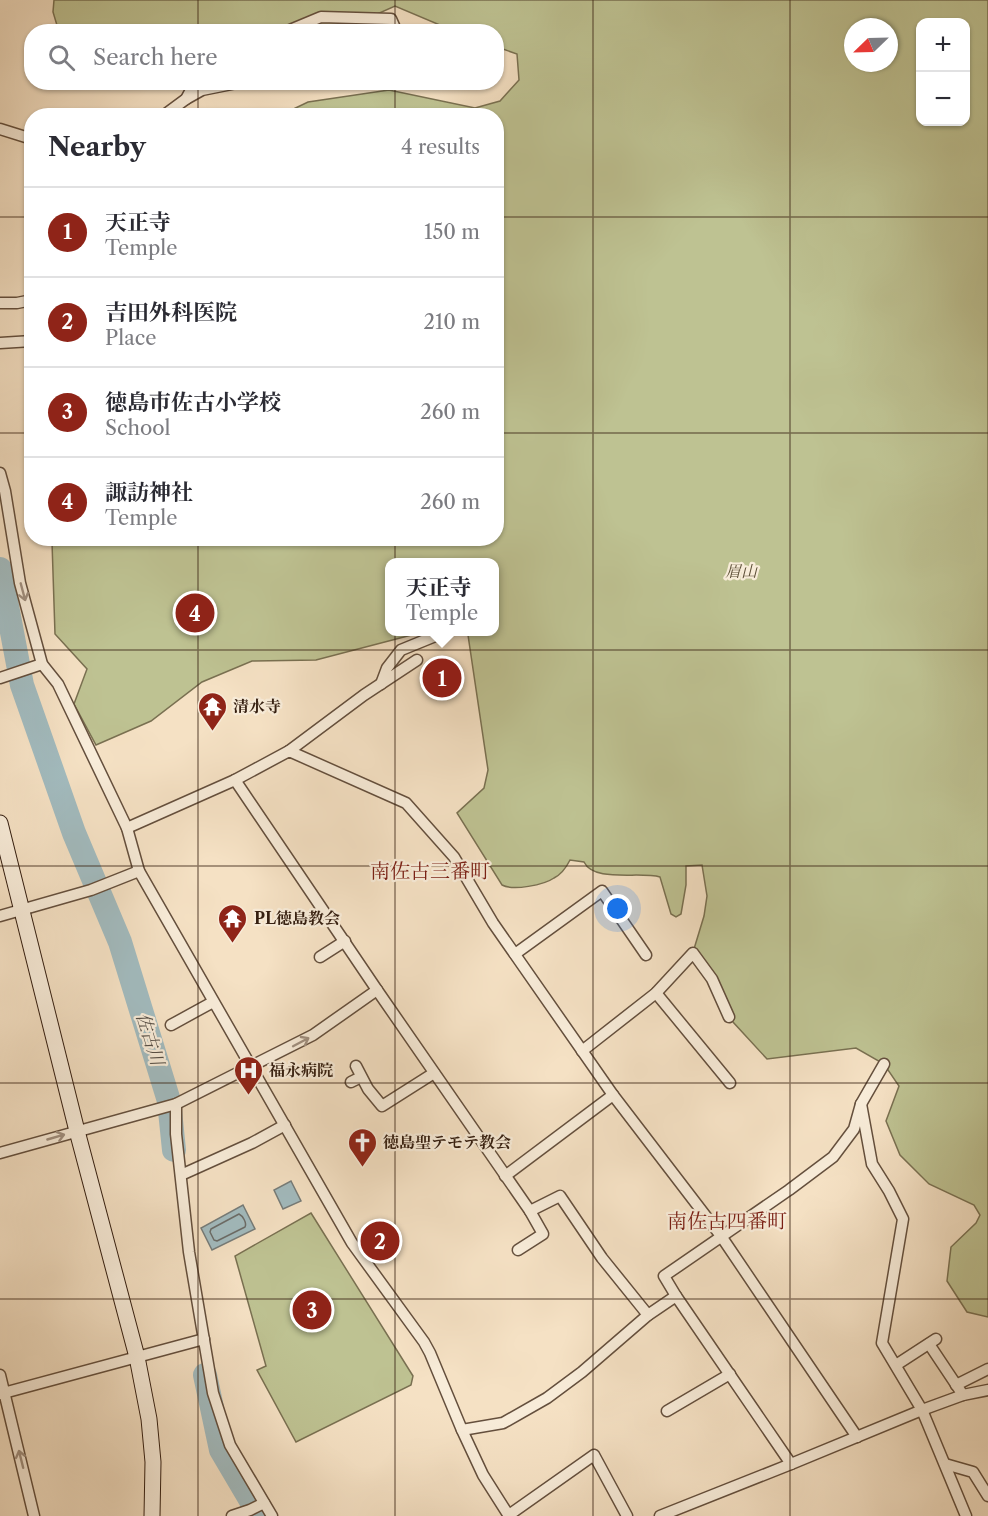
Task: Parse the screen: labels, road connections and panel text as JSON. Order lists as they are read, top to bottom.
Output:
{
  "districts": ["南佐古三番町", "南佐古四番町"],
  "water": ["佐古川"],
  "parks": ["眉山"],
  "places": {
    "temple": ["清水寺", "PL徳島教会"],
    "hospital": ["福永病院"],
    "church": ["徳島聖テモテ教会"]
  },
  "north": "bottom left",
  "page": {
    "map_buttons": ["+", "−"],
    "search": "Search here",
    "heading": ["Nearby", "4 results"],
    "list": [
      {
        "mark": "1",
        "name": "天正寺",
        "note": "Temple",
        "value": "150 m"
      },
      {
        "mark": "2",
        "name": "吉田外科医院",
        "note": "Place",
        "value": "210 m"
      },
      {
        "mark": "3",
        "name": "徳島市佐古小学校",
        "note": "School",
        "value": "260 m"
      },
      {
        "mark": "4",
        "name": "諏訪神社",
        "note": "Temple",
        "value": "260 m"
      }
    ],
    "popup": ["天正寺", "Temple"],
    "pins": [
      "4",
      "1",
      "2",
      "3"
    ]
  }
}
